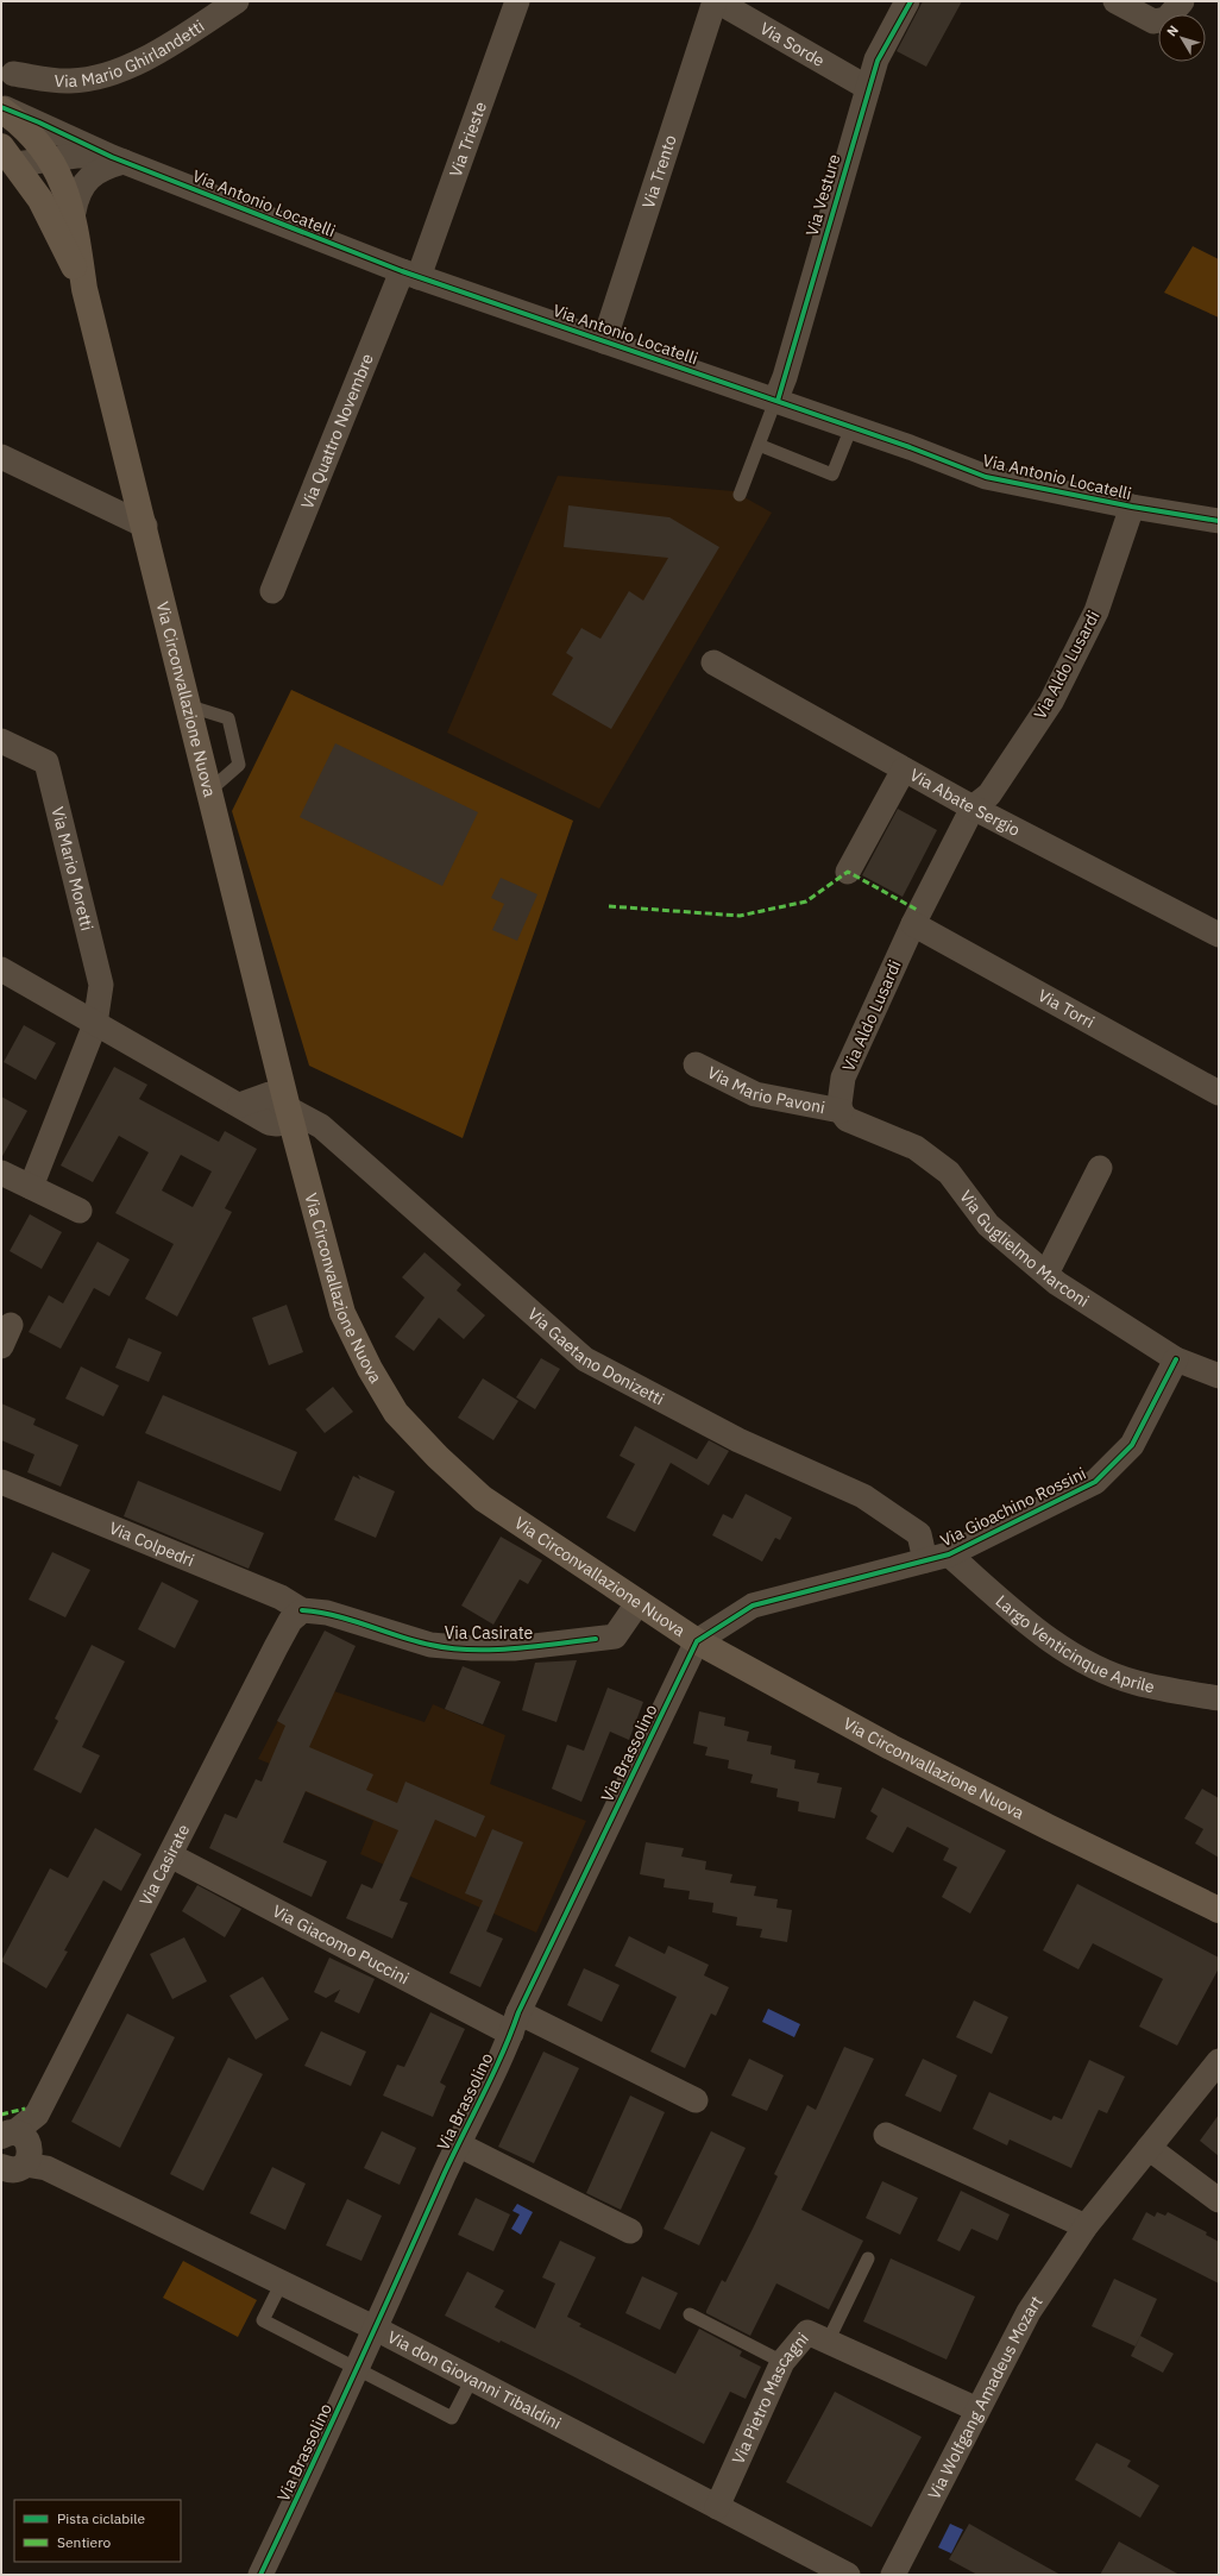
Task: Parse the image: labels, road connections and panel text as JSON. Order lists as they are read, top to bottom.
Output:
{
  "streets": {
    "main road": ["Via Circonvallazione Nuova"],
    "street": [
      "Via Sorde",
      "Via Mario Ghirlandetti",
      "Via Trieste",
      "Via Trento",
      "Via Vesture",
      "Via Antonio Locatelli",
      "Via Quattro Novembre",
      "Via Aldo Lusardi",
      "Via Abate Sergio",
      "Via Mario Moretti",
      "Via Torri",
      "Via Mario Pavoni",
      "Via Guglielmo Marconi",
      "Via Gaetano Donizetti",
      "Via Gioachino Rossini",
      "Via Colpedri",
      "Via Casirate",
      "Largo Venticinque Aprile",
      "Via Brassolino",
      "Via Giacomo Puccini",
      "Via don Giovanni Tibaldini",
      "Via Wolfgang Amadeus Mozart",
      "Via Pietro Mascagni"
    ]
  },
  "crossings": [
    ["Via Sorde", "Via Trento"],
    ["Via Sorde", "Via Vesture"],
    ["Via Trieste", "Via Antonio Locatelli"],
    ["Via Trieste", "Via Quattro Novembre"],
    ["Via Trento", "Via Antonio Locatelli"],
    ["Via Vesture", "Via Antonio Locatelli"],
    ["Via Antonio Locatelli", "Via Quattro Novembre"],
    ["Via Antonio Locatelli", "Via Aldo Lusardi"],
    ["Via Aldo Lusardi", "Via Abate Sergio"],
    ["Via Aldo Lusardi", "Via Torri"],
    ["Via Aldo Lusardi", "Via Mario Pavoni"],
    ["Via Aldo Lusardi", "Via Guglielmo Marconi"],
    ["Via Circonvallazione Nuova", "Via Gaetano Donizetti"],
    ["Via Circonvallazione Nuova", "Via Gioachino Rossini"],
    ["Via Circonvallazione Nuova", "Via Casirate"],
    ["Via Circonvallazione Nuova", "Via Brassolino"],
    ["Via Mario Pavoni", "Via Guglielmo Marconi"],
    ["Via Guglielmo Marconi", "Via Gioachino Rossini"],
    ["Via Gaetano Donizetti", "Via Gioachino Rossini"],
    ["Via Gaetano Donizetti", "Largo Venticinque Aprile"],
    ["Via Gioachino Rossini", "Largo Venticinque Aprile"],
    ["Via Gioachino Rossini", "Via Brassolino"],
    ["Via Colpedri", "Via Casirate"],
    ["Via Casirate", "Via Giacomo Puccini"],
    ["Via Casirate", "Via don Giovanni Tibaldini"],
    ["Via Brassolino", "Via Giacomo Puccini"],
    ["Via Brassolino", "Via don Giovanni Tibaldini"],
    ["Via don Giovanni Tibaldini", "Via Pietro Mascagni"],
    ["Via Wolfgang Amadeus Mozart", "Via Pietro Mascagni"]
  ],
  "legend": ["Pista ciclabile", "Sentiero"],
  "north": "top left"
}
